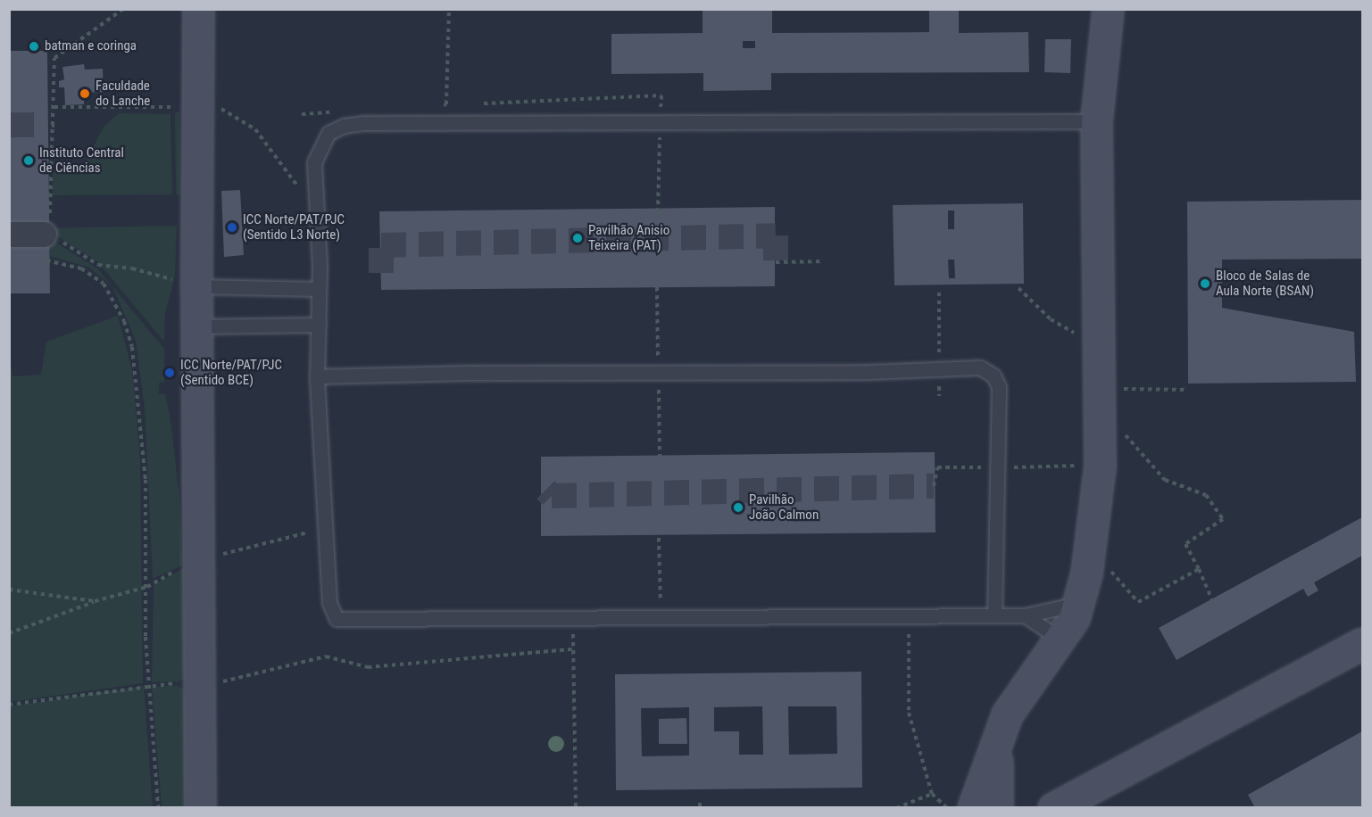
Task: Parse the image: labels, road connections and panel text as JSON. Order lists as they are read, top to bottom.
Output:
{
  "places": [
    "batman e coringa",
    "Faculdade do Lanche",
    "Instituto Central de Ciências",
    "ICC Norte/PAT/PJC (Sentido L3 Norte)",
    "Pavilhão Anisio Teixeira (PAT)",
    "Bloco de Salas de Aula Norte (BSAN)",
    "ICC Norte/PAT/PJC (Sentido BCE)",
    "Pavilhão João Calmon"
  ]
}
